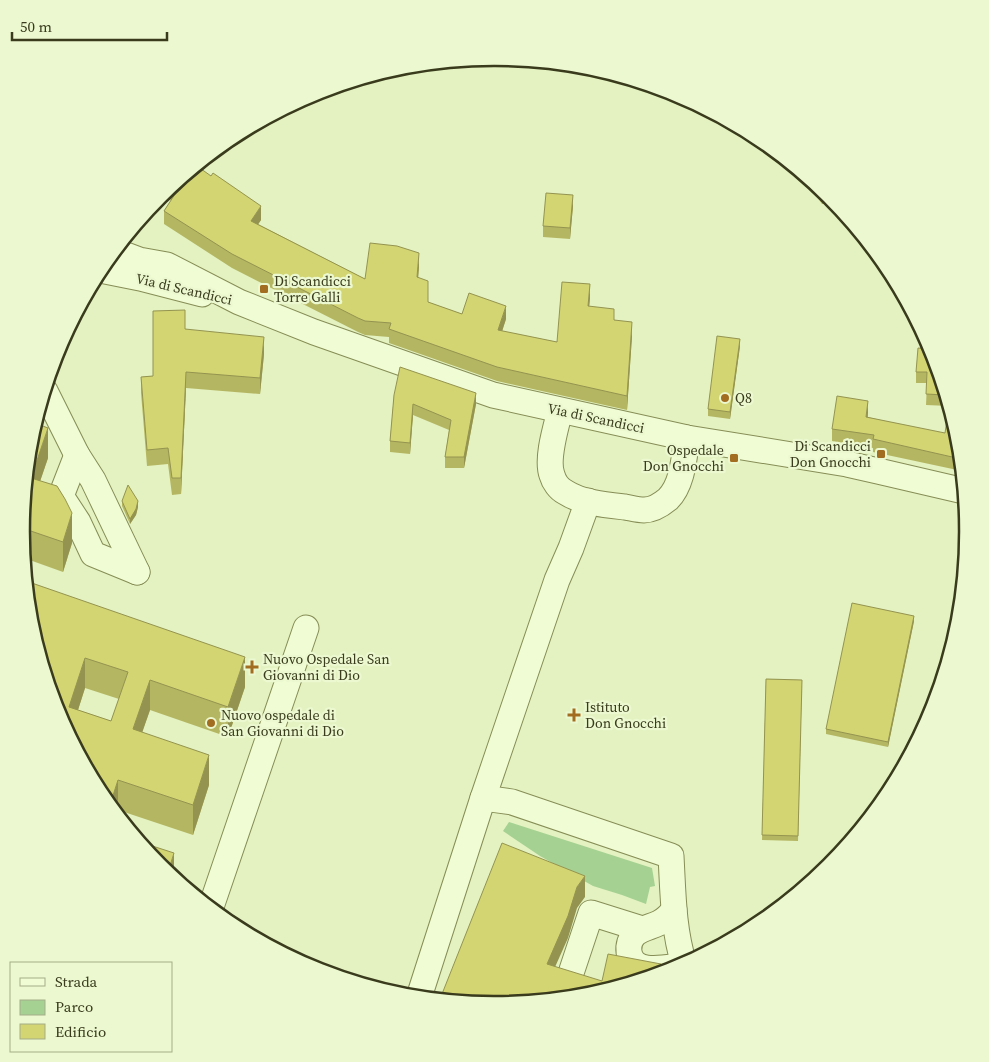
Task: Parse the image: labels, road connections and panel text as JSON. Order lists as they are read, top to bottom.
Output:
{
  "streets": {
    "street": ["Via di Scandicci"]
  },
  "places": {
    "transit": ["Di Scandicci Torre Galli", "Di Scandicci Don Gnocchi", "Ospedale Don Gnocchi"],
    "other": ["Q8", "Nuovo ospedale di San Giovanni di Dio"],
    "health": ["Nuovo Ospedale San Giovanni di Dio", "Istituto Don Gnocchi"]
  },
  "legend": ["Strada", "Parco", "Edificio"],
  "scale_bar": "50 m"
}
